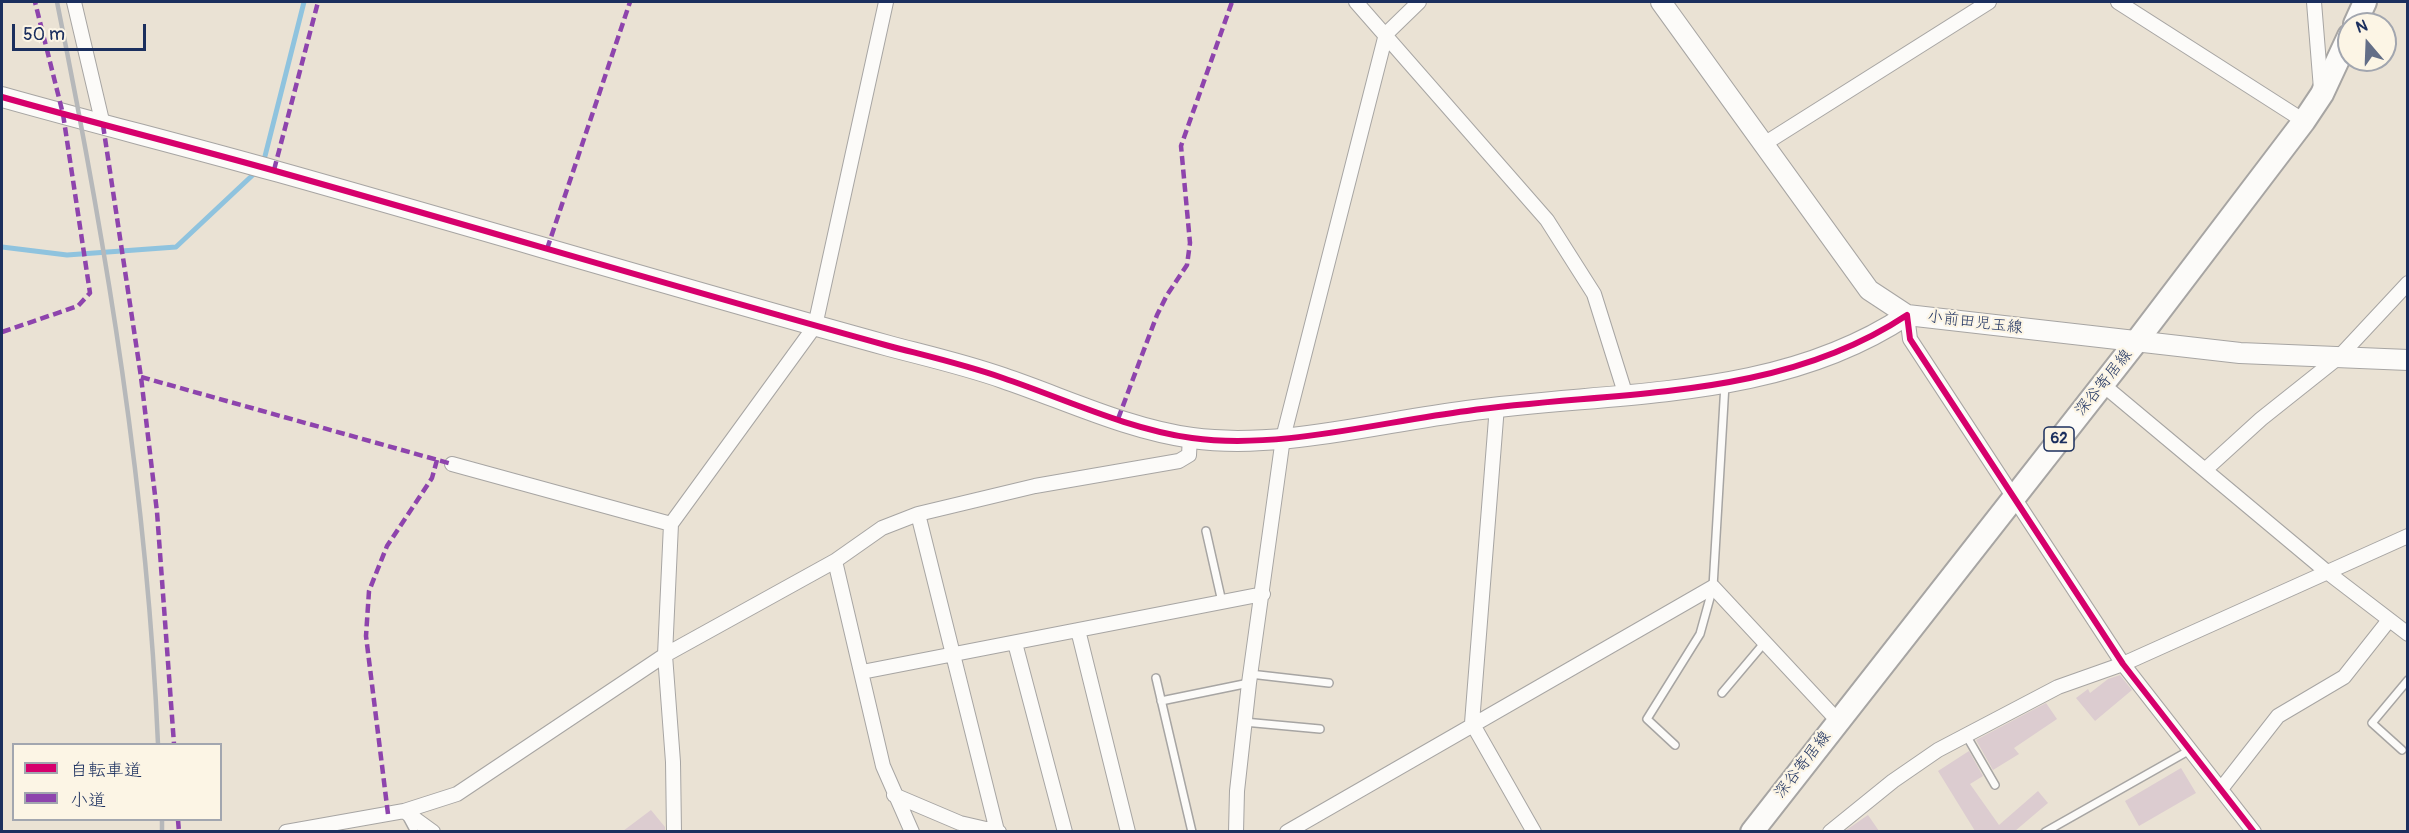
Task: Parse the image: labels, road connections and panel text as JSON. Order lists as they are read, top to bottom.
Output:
{
  "streets": {
    "main road": ["深谷寄居線", "62"],
    "street": ["小前田児玉線"]
  },
  "crossings": [
    ["小前田児玉線", "深谷寄居線"]
  ],
  "legend": ["自転車道", "小道"],
  "scale_bar": "50 m",
  "north": "top"
}
